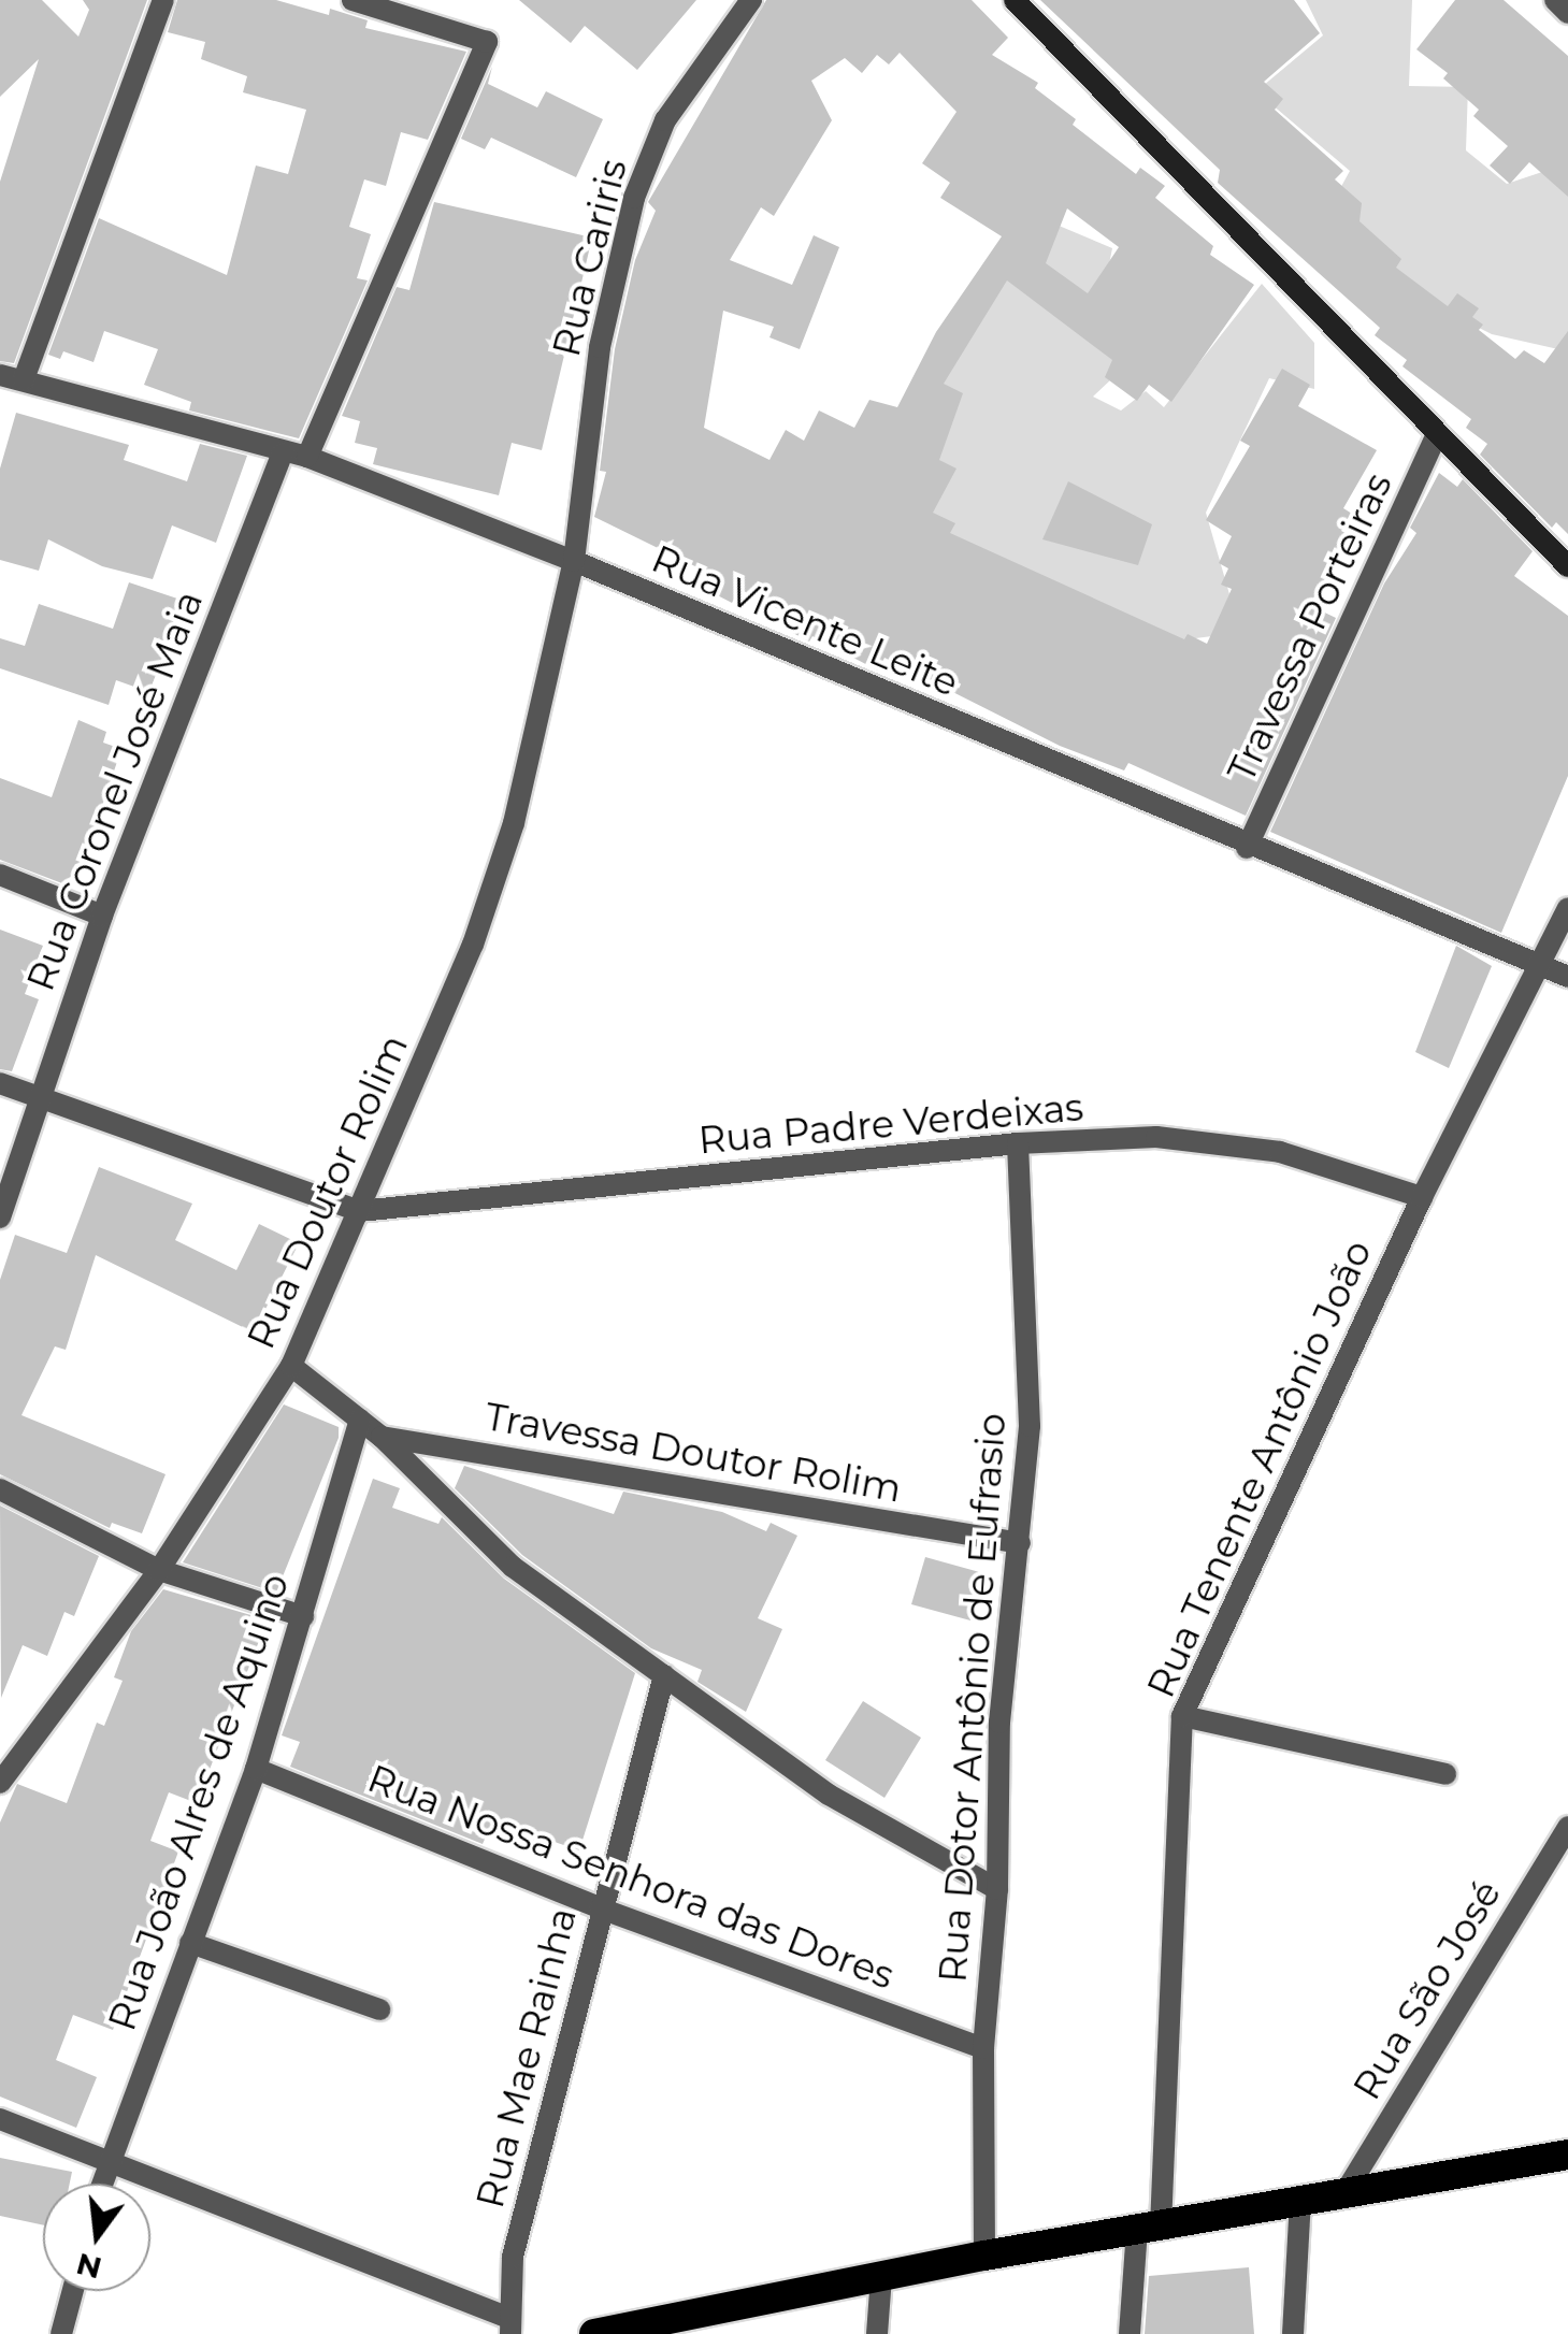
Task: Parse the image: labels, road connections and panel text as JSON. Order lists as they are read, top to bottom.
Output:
{
  "streets": {
    "street": [
      "Rua Cariris",
      "Rua Vicente Leite",
      "Travessa Porteiras",
      "Rua Coronel José Maia",
      "Rua Padre Verdeixas",
      "Rua Doutor Rolim",
      "Travessa Doutor Rolim",
      "Rua Tenente Antônio João",
      "Rua Dotor Antônio de Eufrasio",
      "Rua João Alres de Aquino",
      "Rua Nossa Senhora das Dores",
      "Rua São José",
      "Rua Mae Rainha"
    ]
  },
  "crossings": [
    ["Rua Cariris", "Rua Vicente Leite"],
    ["Rua Cariris", "Rua Doutor Rolim"],
    ["Rua Vicente Leite", "Travessa Porteiras"],
    ["Rua Vicente Leite", "Rua Coronel José Maia"],
    ["Rua Vicente Leite", "Rua Doutor Rolim"],
    ["Rua Vicente Leite", "Rua Tenente Antônio João"],
    ["Rua Padre Verdeixas", "Rua Doutor Rolim"],
    ["Rua Padre Verdeixas", "Rua Tenente Antônio João"],
    ["Rua Padre Verdeixas", "Rua Dotor Antônio de Eufrasio"],
    ["Rua Doutor Rolim", "Travessa Doutor Rolim"],
    ["Travessa Doutor Rolim", "Rua Dotor Antônio de Eufrasio"],
    ["Travessa Doutor Rolim", "Rua João Alres de Aquino"],
    ["Rua Dotor Antônio de Eufrasio", "Rua Nossa Senhora das Dores"],
    ["Rua João Alres de Aquino", "Rua Nossa Senhora das Dores"],
    ["Rua Nossa Senhora das Dores", "Rua Mae Rainha"]
  ],
  "north": "bottom"
}
